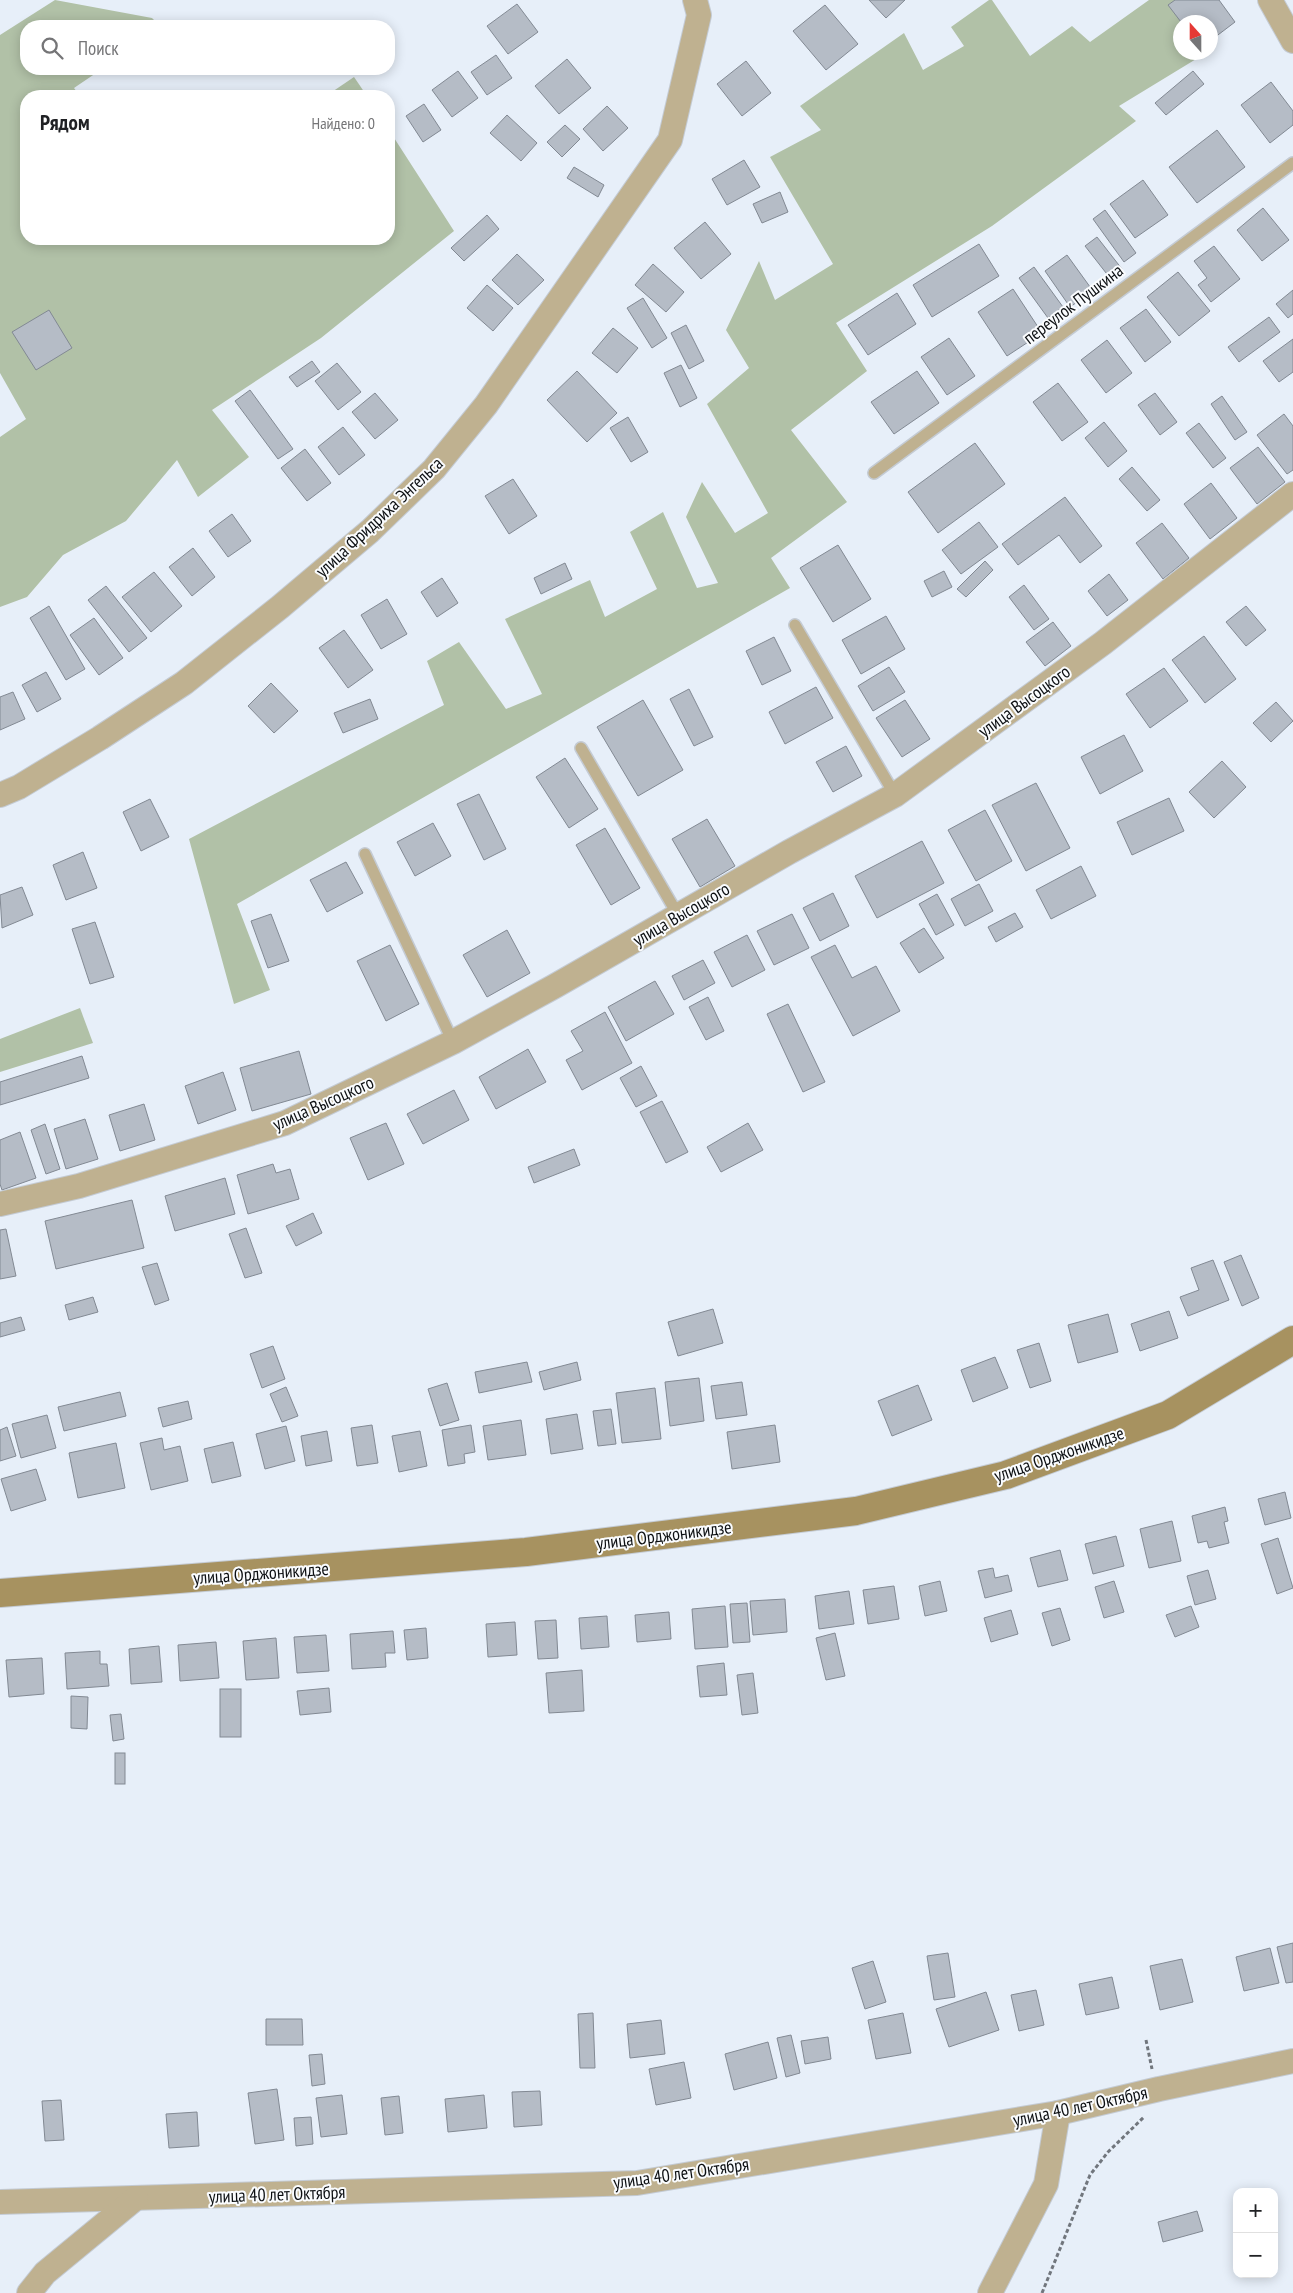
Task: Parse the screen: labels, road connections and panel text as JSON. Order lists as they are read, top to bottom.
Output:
{
  "streets": {
    "main road": ["улица Орджоникидзе"],
    "street": ["улица Фридриха Энгельса", "улица Высоцкого", "улица 40 лет Октября"],
    "lane": ["переулок Пушкина"]
  },
  "north": "top",
  "page": {
    "search": "Поиск",
    "heading": ["Рядом", "Найдено: 0"],
    "map_buttons": ["+", "−"]
  }
}
